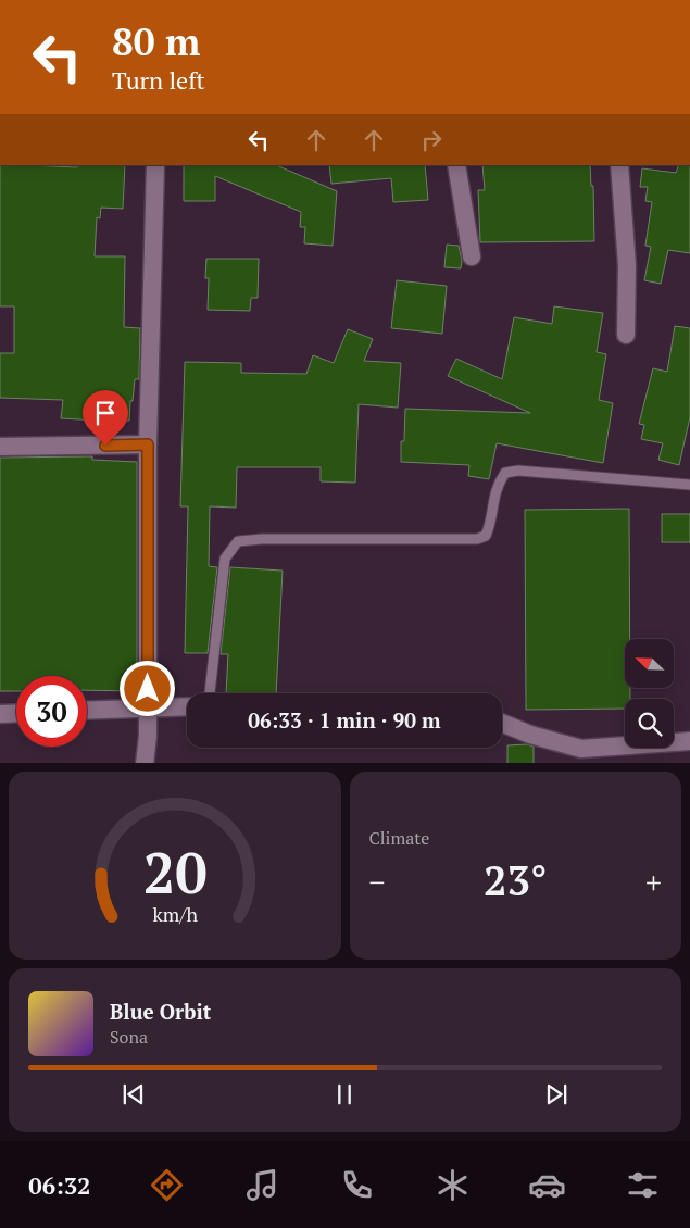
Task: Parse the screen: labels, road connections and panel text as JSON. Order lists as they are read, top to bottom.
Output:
{
  "north": "top left",
  "page": {
    "turn": ["80 m", "Turn left"],
    "limit": "30",
    "trip": "06:33 · 1 min · 90 m",
    "tile": "Climate",
    "heat": ["−", "23°", "+"],
    "song": ["Blue Orbit", "Sona"],
    "tabs": "06:32",
    "gauge": ["20", "km/h"]
  }
}
